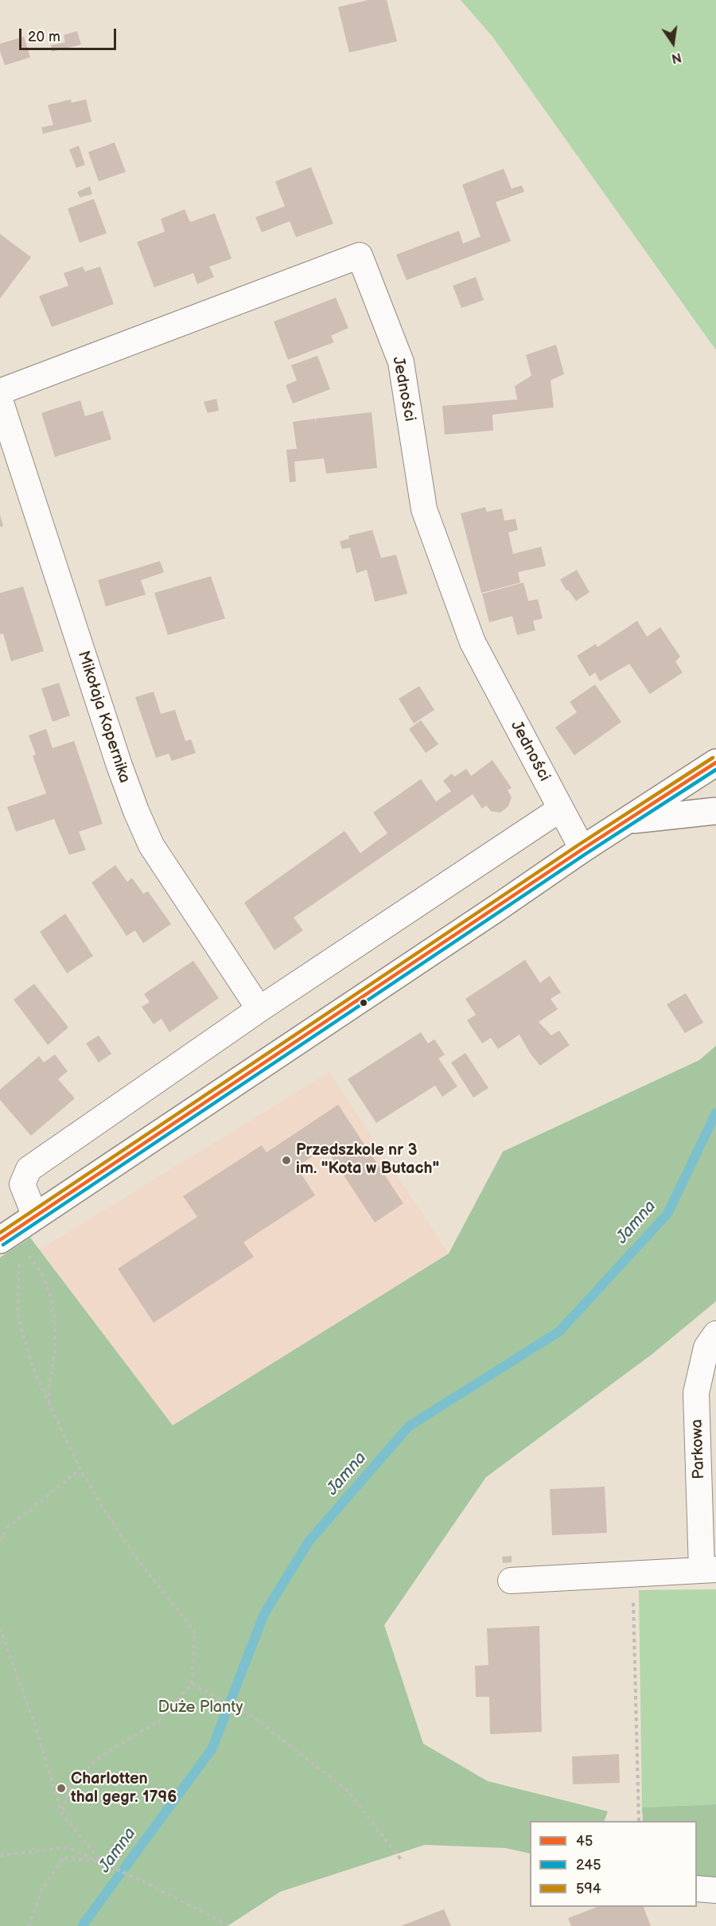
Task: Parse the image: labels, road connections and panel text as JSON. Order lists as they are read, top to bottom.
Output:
{
  "streets": {
    "street": ["Jedności", "Mikołaja Kopernika", "Parkowa"]
  },
  "water": ["Jamna"],
  "parks": ["Duże Planty"],
  "places": ["Przedszkole nr 3 im. \"Kota w Butach\"", "Charlotten thal gegr. 1796"],
  "lines": ["transit line 594", "transit line 45", "transit line 245"],
  "legend": ["45", "245", "594"],
  "scale_bar": "20 m",
  "north": "bottom"
}
